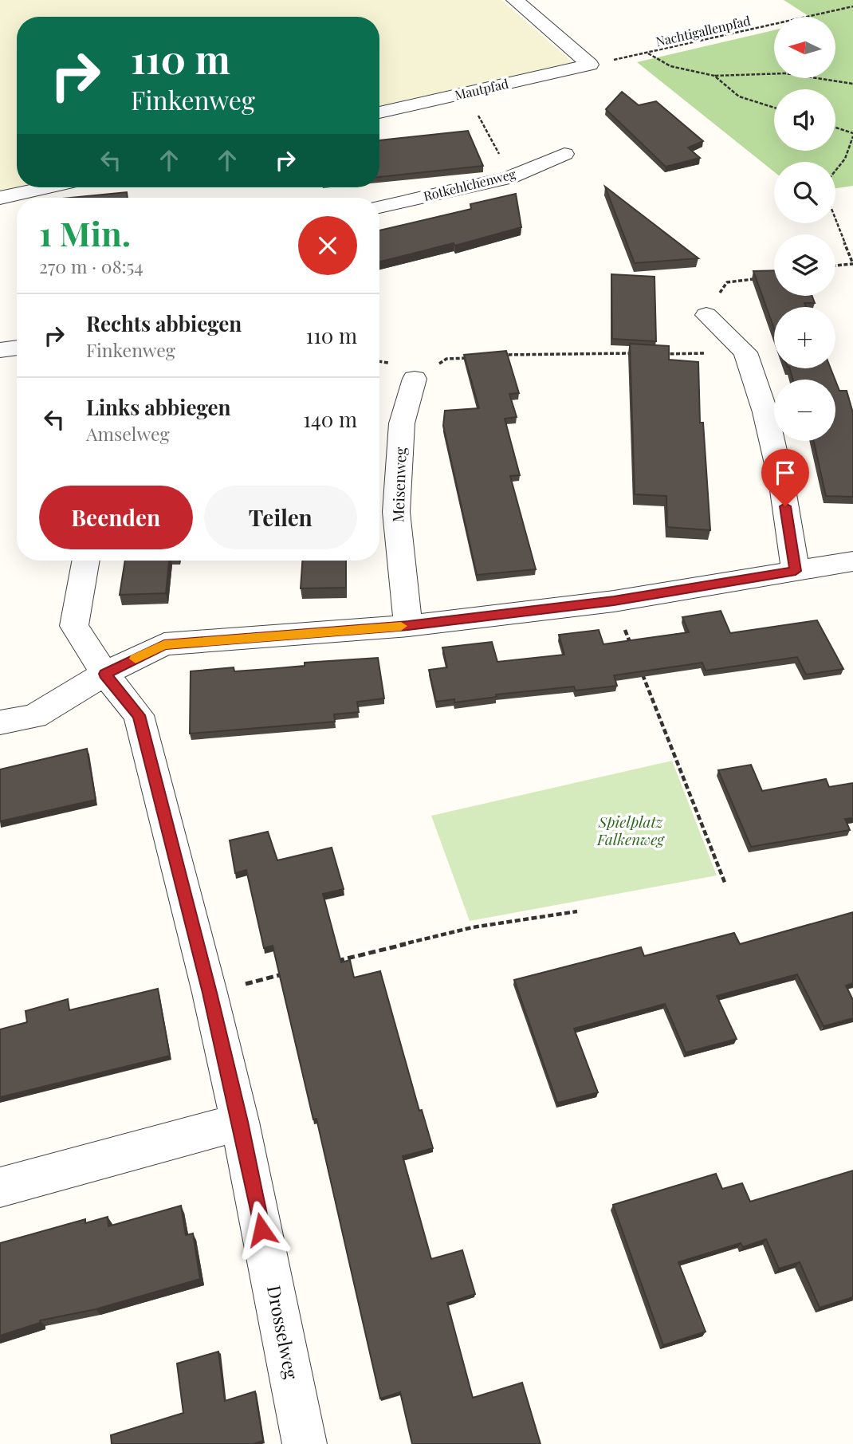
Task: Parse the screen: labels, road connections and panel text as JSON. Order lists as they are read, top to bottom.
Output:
{
  "streets": {
    "street": [
      "Mautpfad",
      "Rotkehlchenweg",
      "Meisenweg",
      "Drosselweg"
    ],
    "path": ["Nachtigallenpfad"]
  },
  "crossings": [
    ["Nachtigallenpfad", "Mautpfad"]
  ],
  "parks": ["Spielplatz Falkenweg"],
  "north": "left",
  "page": {
    "map_buttons": ["+", "−"],
    "turn": ["110 m", "Finkenweg"],
    "heading": ["1 Min.", "270 m · 08:54"],
    "list": [
      {
        "name": "Rechts abbiegen",
        "note": "Finkenweg",
        "value": "110 m"
      },
      {
        "name": "Links abbiegen",
        "note": "Amselweg",
        "value": "140 m"
      }
    ],
    "buttons": ["Beenden", "Teilen"]
  }
}
